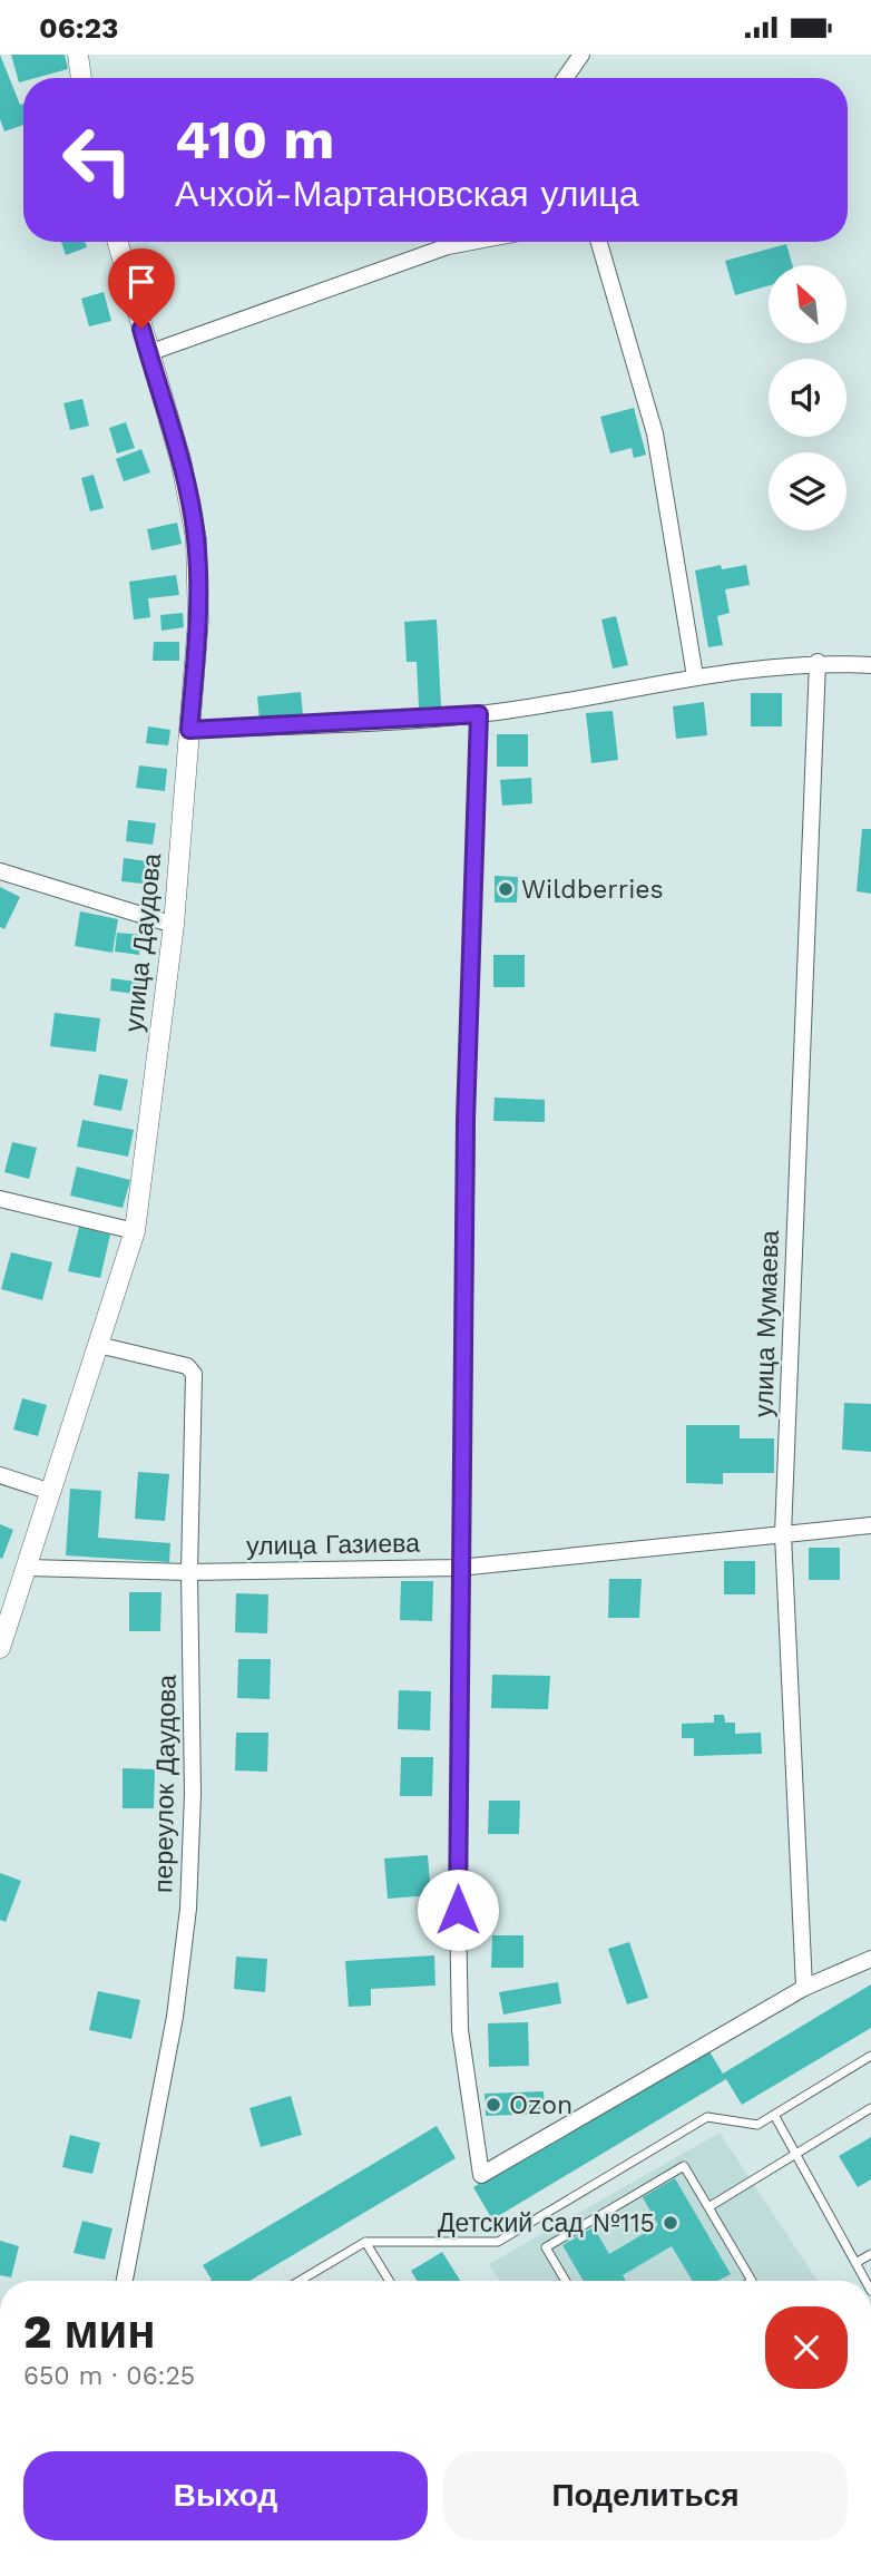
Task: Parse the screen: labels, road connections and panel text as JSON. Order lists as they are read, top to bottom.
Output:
{
  "streets": {
    "street": [
      "улица Даудова",
      "улица Мумаева",
      "улица Газиева",
      "переулок Даудова"
    ]
  },
  "crossings": [
    ["улица Даудова", "улица Газиева"],
    ["улица Даудова", "переулок Даудова"],
    ["улица Мумаева", "улица Газиева"],
    ["улица Газиева", "переулок Даудова"]
  ],
  "places": ["Wildberries", "Ozon", "Детский сад №115"],
  "north": "top left",
  "page": {
    "status": "06:23",
    "turn": ["410 m", "Ачхой-Мартановская улица"],
    "heading": ["2 мин", "650 m · 06:25"],
    "buttons": ["Выход", "Поделиться"]
  }
}
